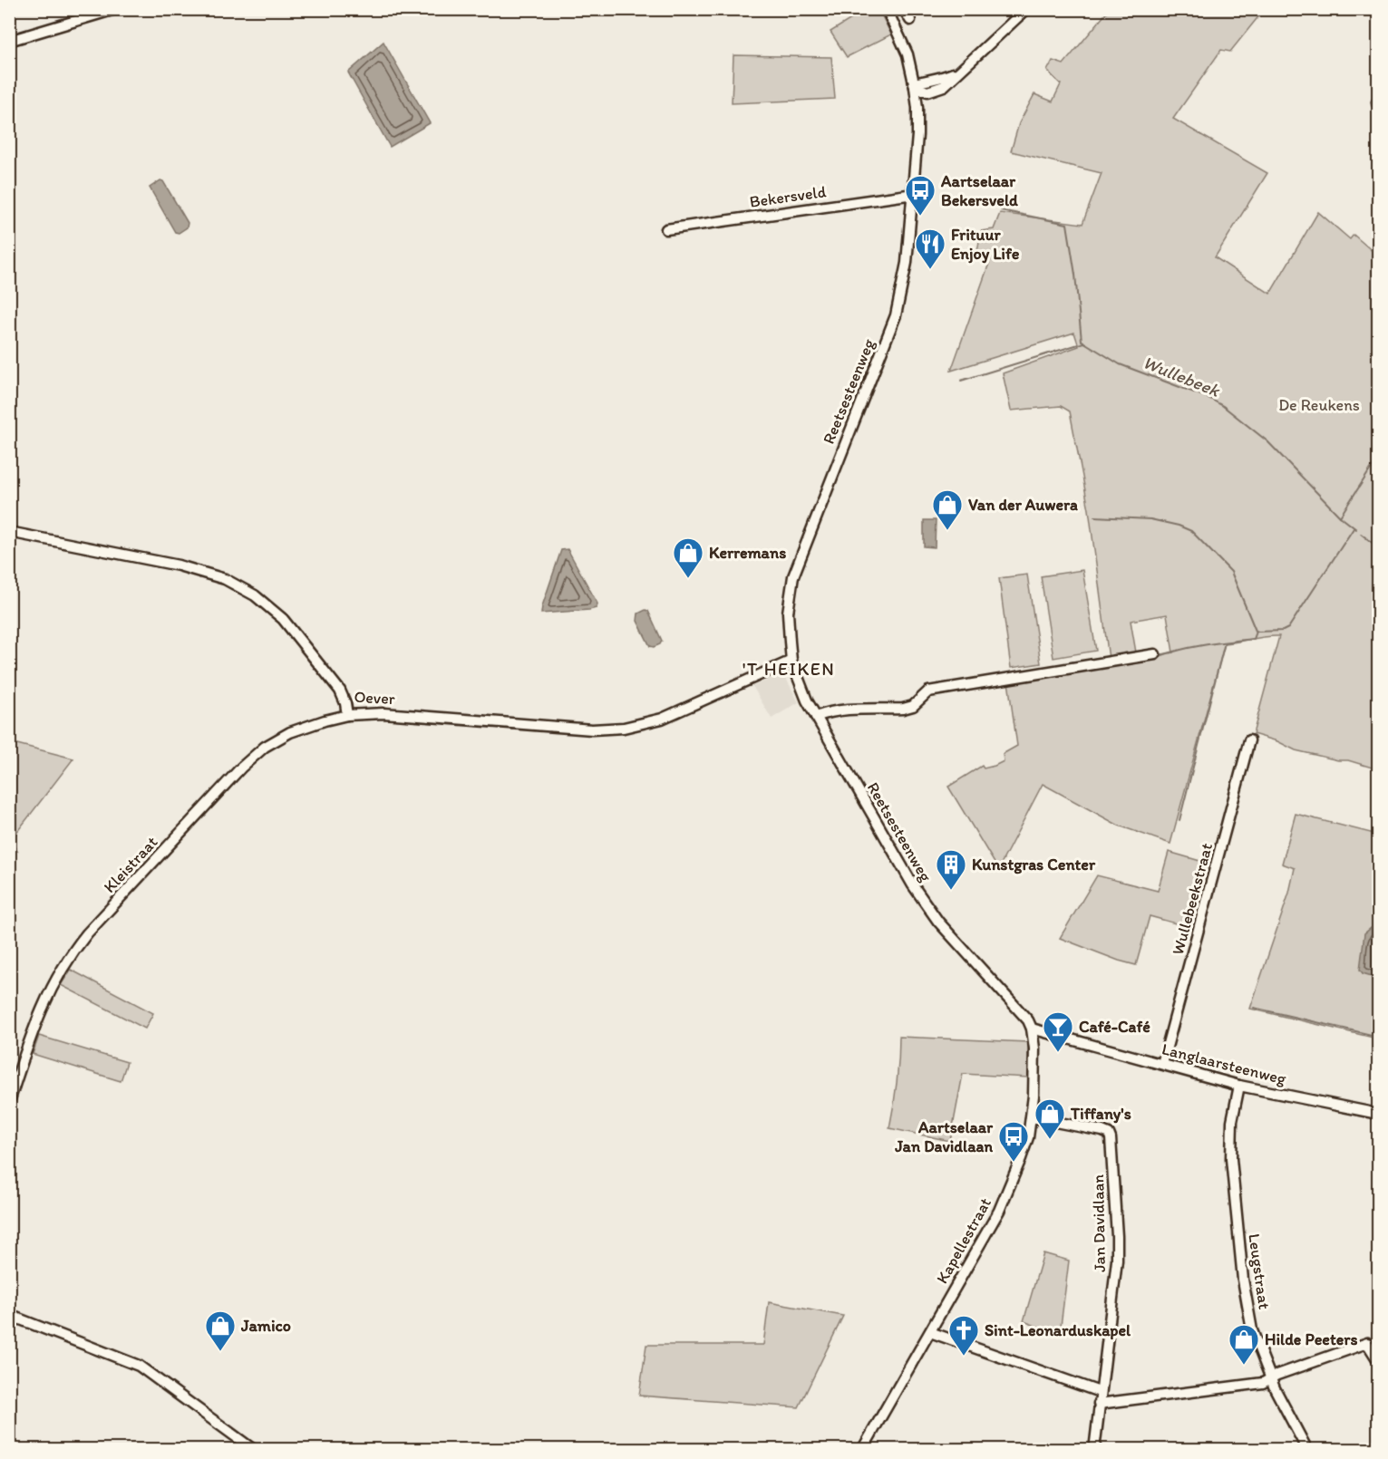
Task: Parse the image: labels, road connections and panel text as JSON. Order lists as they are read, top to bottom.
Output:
{
  "streets": {
    "street": [
      "Bekersveld",
      "Reetsesteenweg",
      "Oever",
      "Kleistraat",
      "Wullebeekstraat",
      "Langlaarsteenweg",
      "Jan Davidlaan",
      "Kapellestraat",
      "Leugstraat"
    ]
  },
  "crossings": [
    ["Bekersveld", "Reetsesteenweg"],
    ["Reetsesteenweg", "Oever"],
    ["Reetsesteenweg", "Langlaarsteenweg"],
    ["Reetsesteenweg", "Kapellestraat"],
    ["Oever", "Kleistraat"],
    ["Wullebeekstraat", "Langlaarsteenweg"],
    ["Langlaarsteenweg", "Kapellestraat"],
    ["Langlaarsteenweg", "Leugstraat"],
    ["Jan Davidlaan", "Kapellestraat"]
  ],
  "districts": ["'T HEIKEN"],
  "water": ["Wullebeek"],
  "parks": ["De Reukens"],
  "places": {
    "bus stop": ["Aartselaar Bekersveld", "Aartselaar Jan Davidlaan"],
    "restaurant": ["Frituur Enjoy Life"],
    "shop": [
      "Van der Auwera",
      "Kerremans",
      "Tiffany's",
      "Jamico",
      "Hilde Peeters"
    ],
    "building": ["Kunstgras Center"],
    "bar": ["Café-Café"],
    "church": ["Sint-Leonarduskapel"]
  }
}
